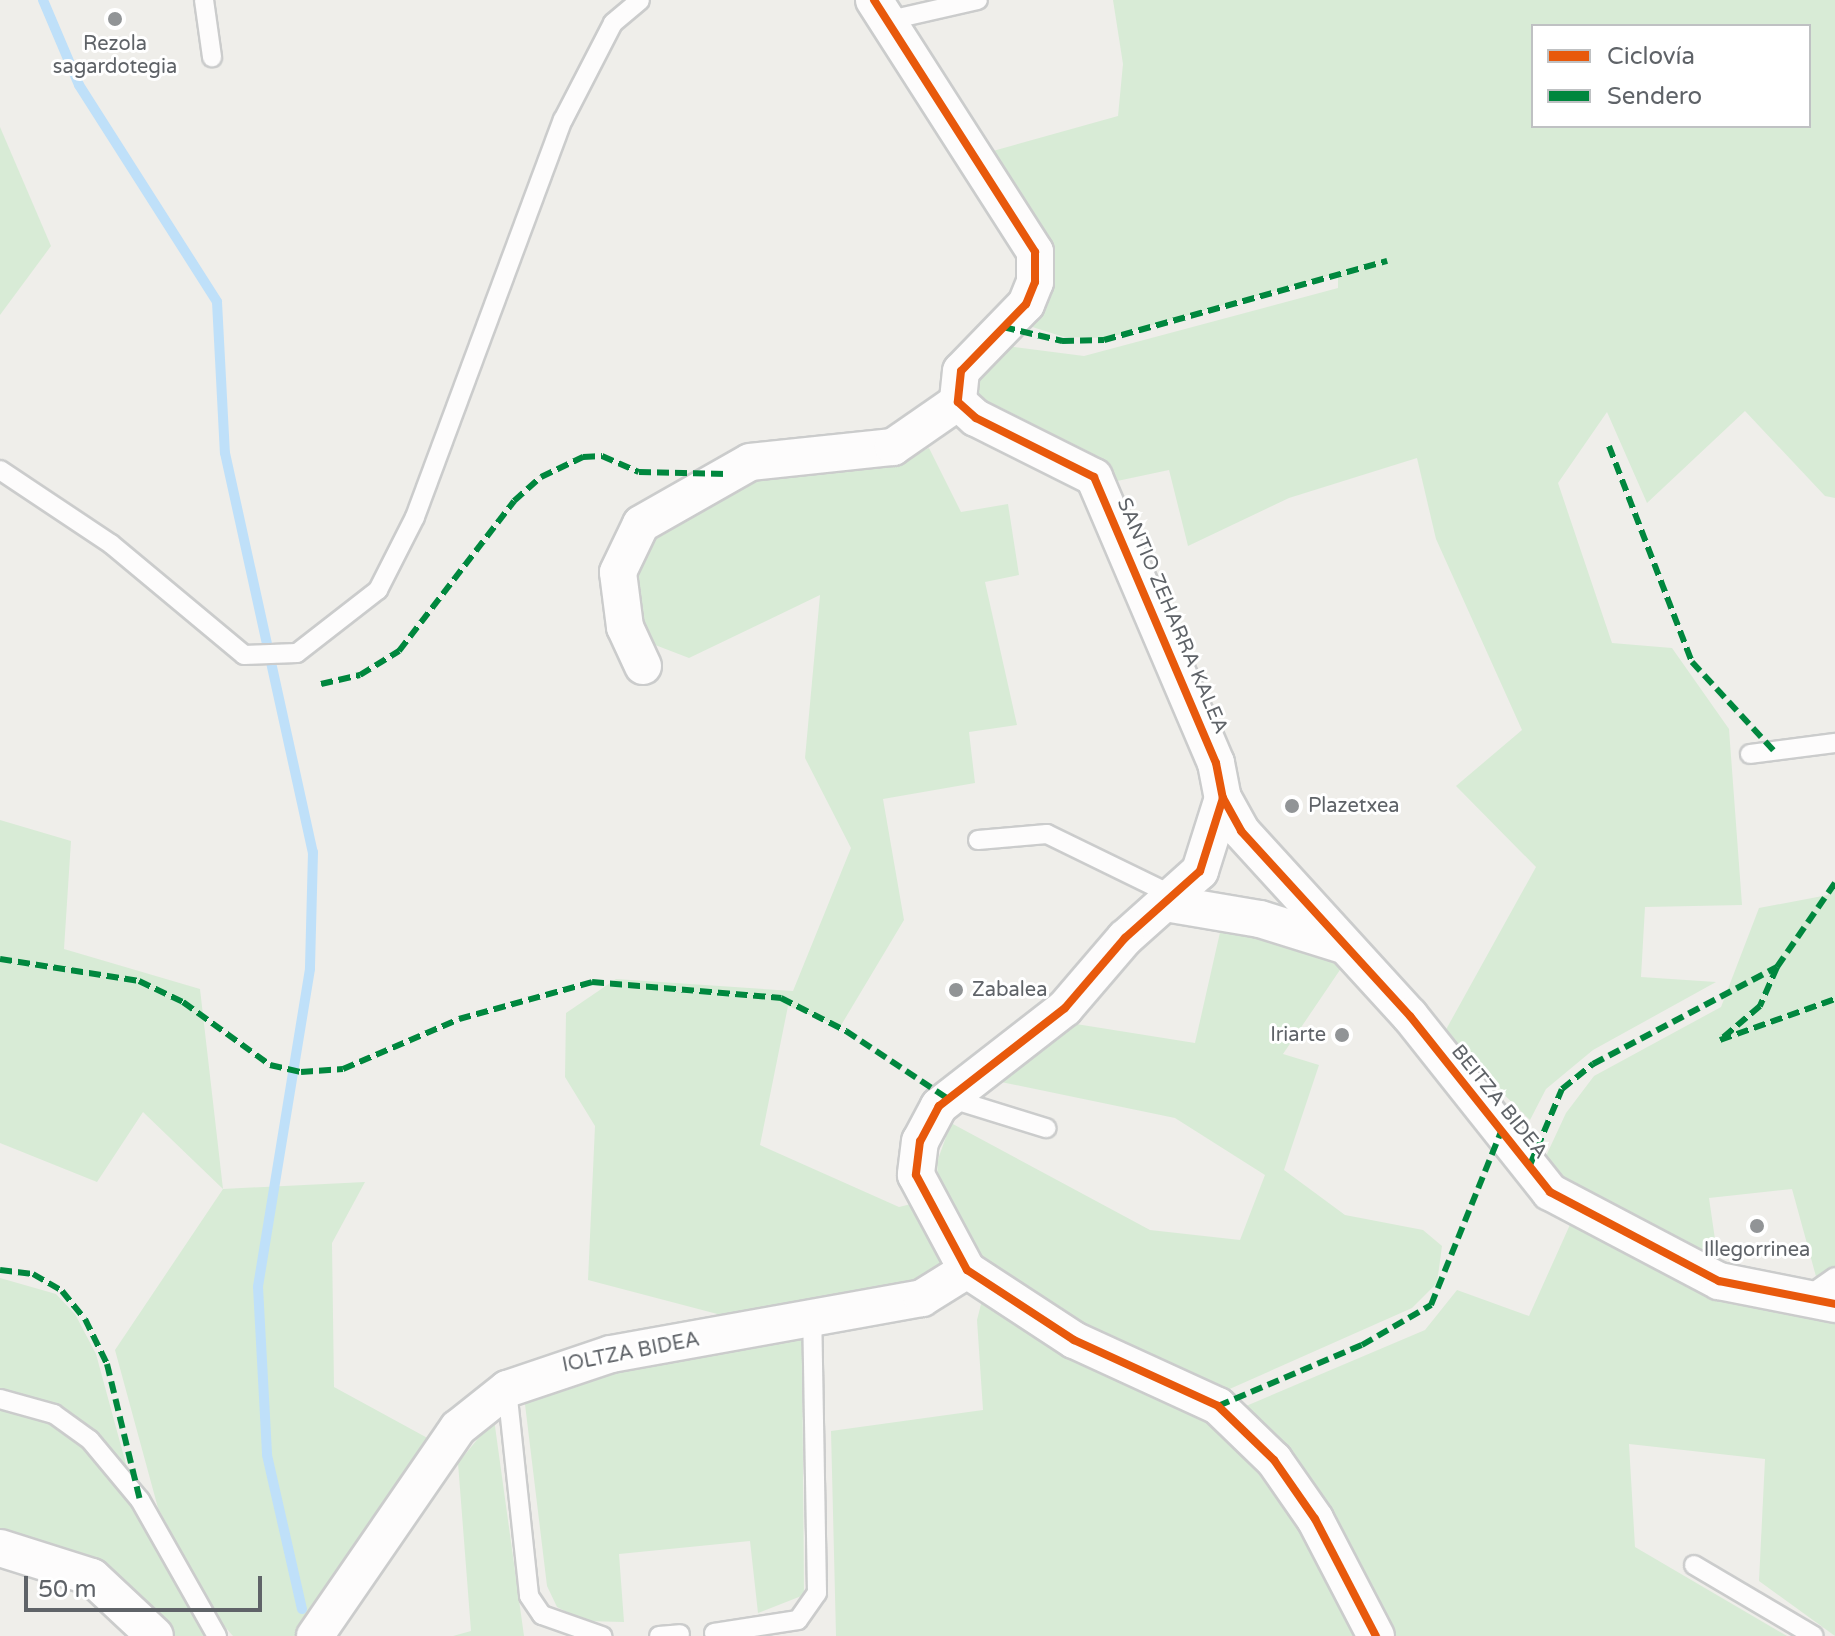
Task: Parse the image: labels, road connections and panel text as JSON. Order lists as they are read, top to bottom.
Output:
{
  "streets": {
    "street": ["SANTIO ZEHARRA KALEA", "BEITZA BIDEA", "IOLTZA BIDEA"]
  },
  "crossings": [
    ["SANTIO ZEHARRA KALEA", "BEITZA BIDEA"]
  ],
  "places": [
    "Rezola sagardotegia",
    "Plazetxea",
    "Zabalea",
    "Iriarte",
    "Illegorrinea"
  ],
  "legend": ["Ciclovía", "Sendero"],
  "scale_bar": "50 m"
}
